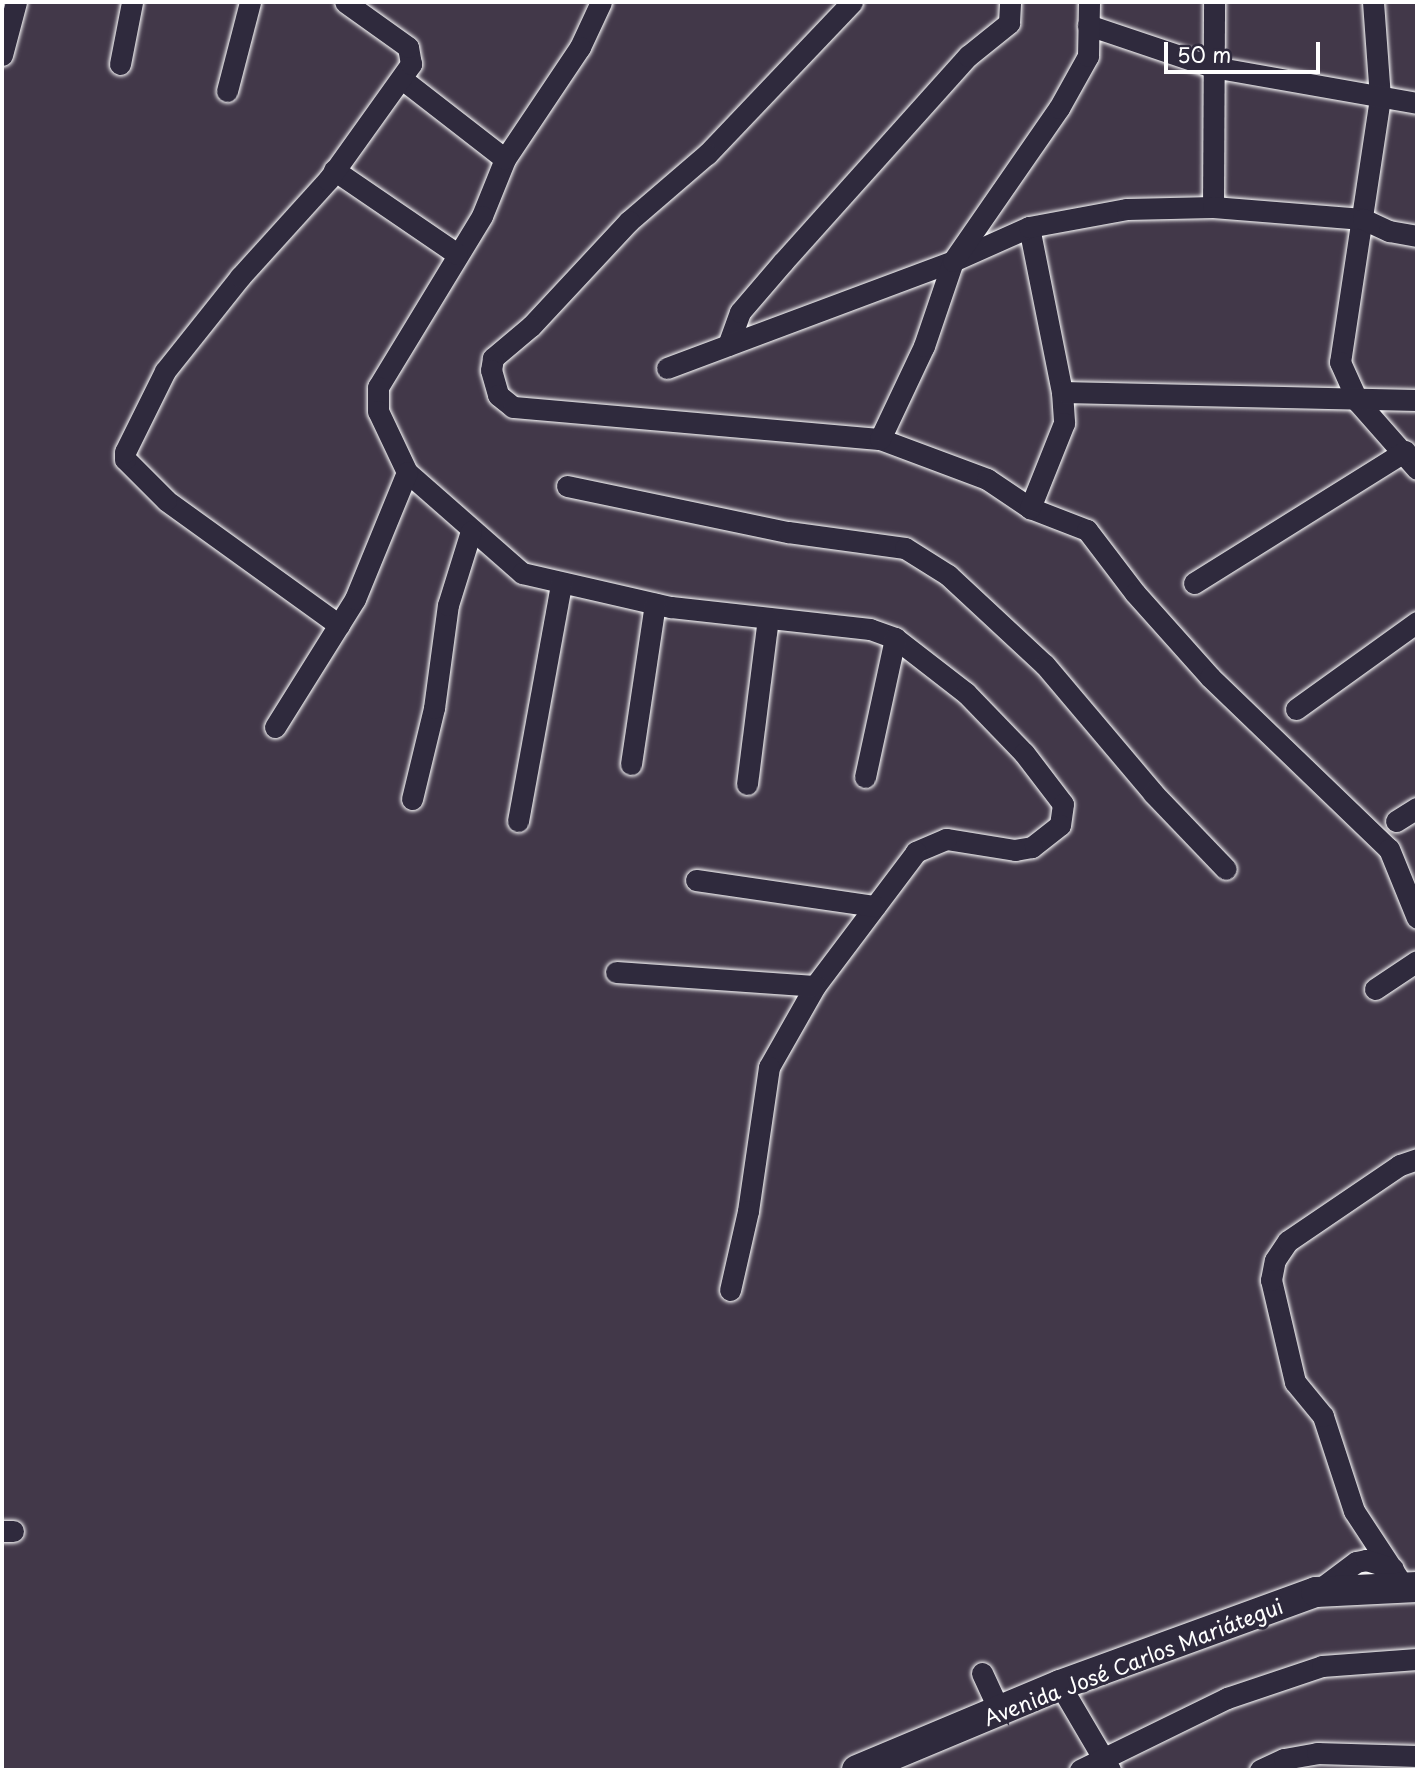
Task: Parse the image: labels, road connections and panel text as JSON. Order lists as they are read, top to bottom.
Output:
{
  "streets": {
    "street": ["Avenida José Carlos Mariátegui"]
  },
  "scale_bar": "50 m"
}
